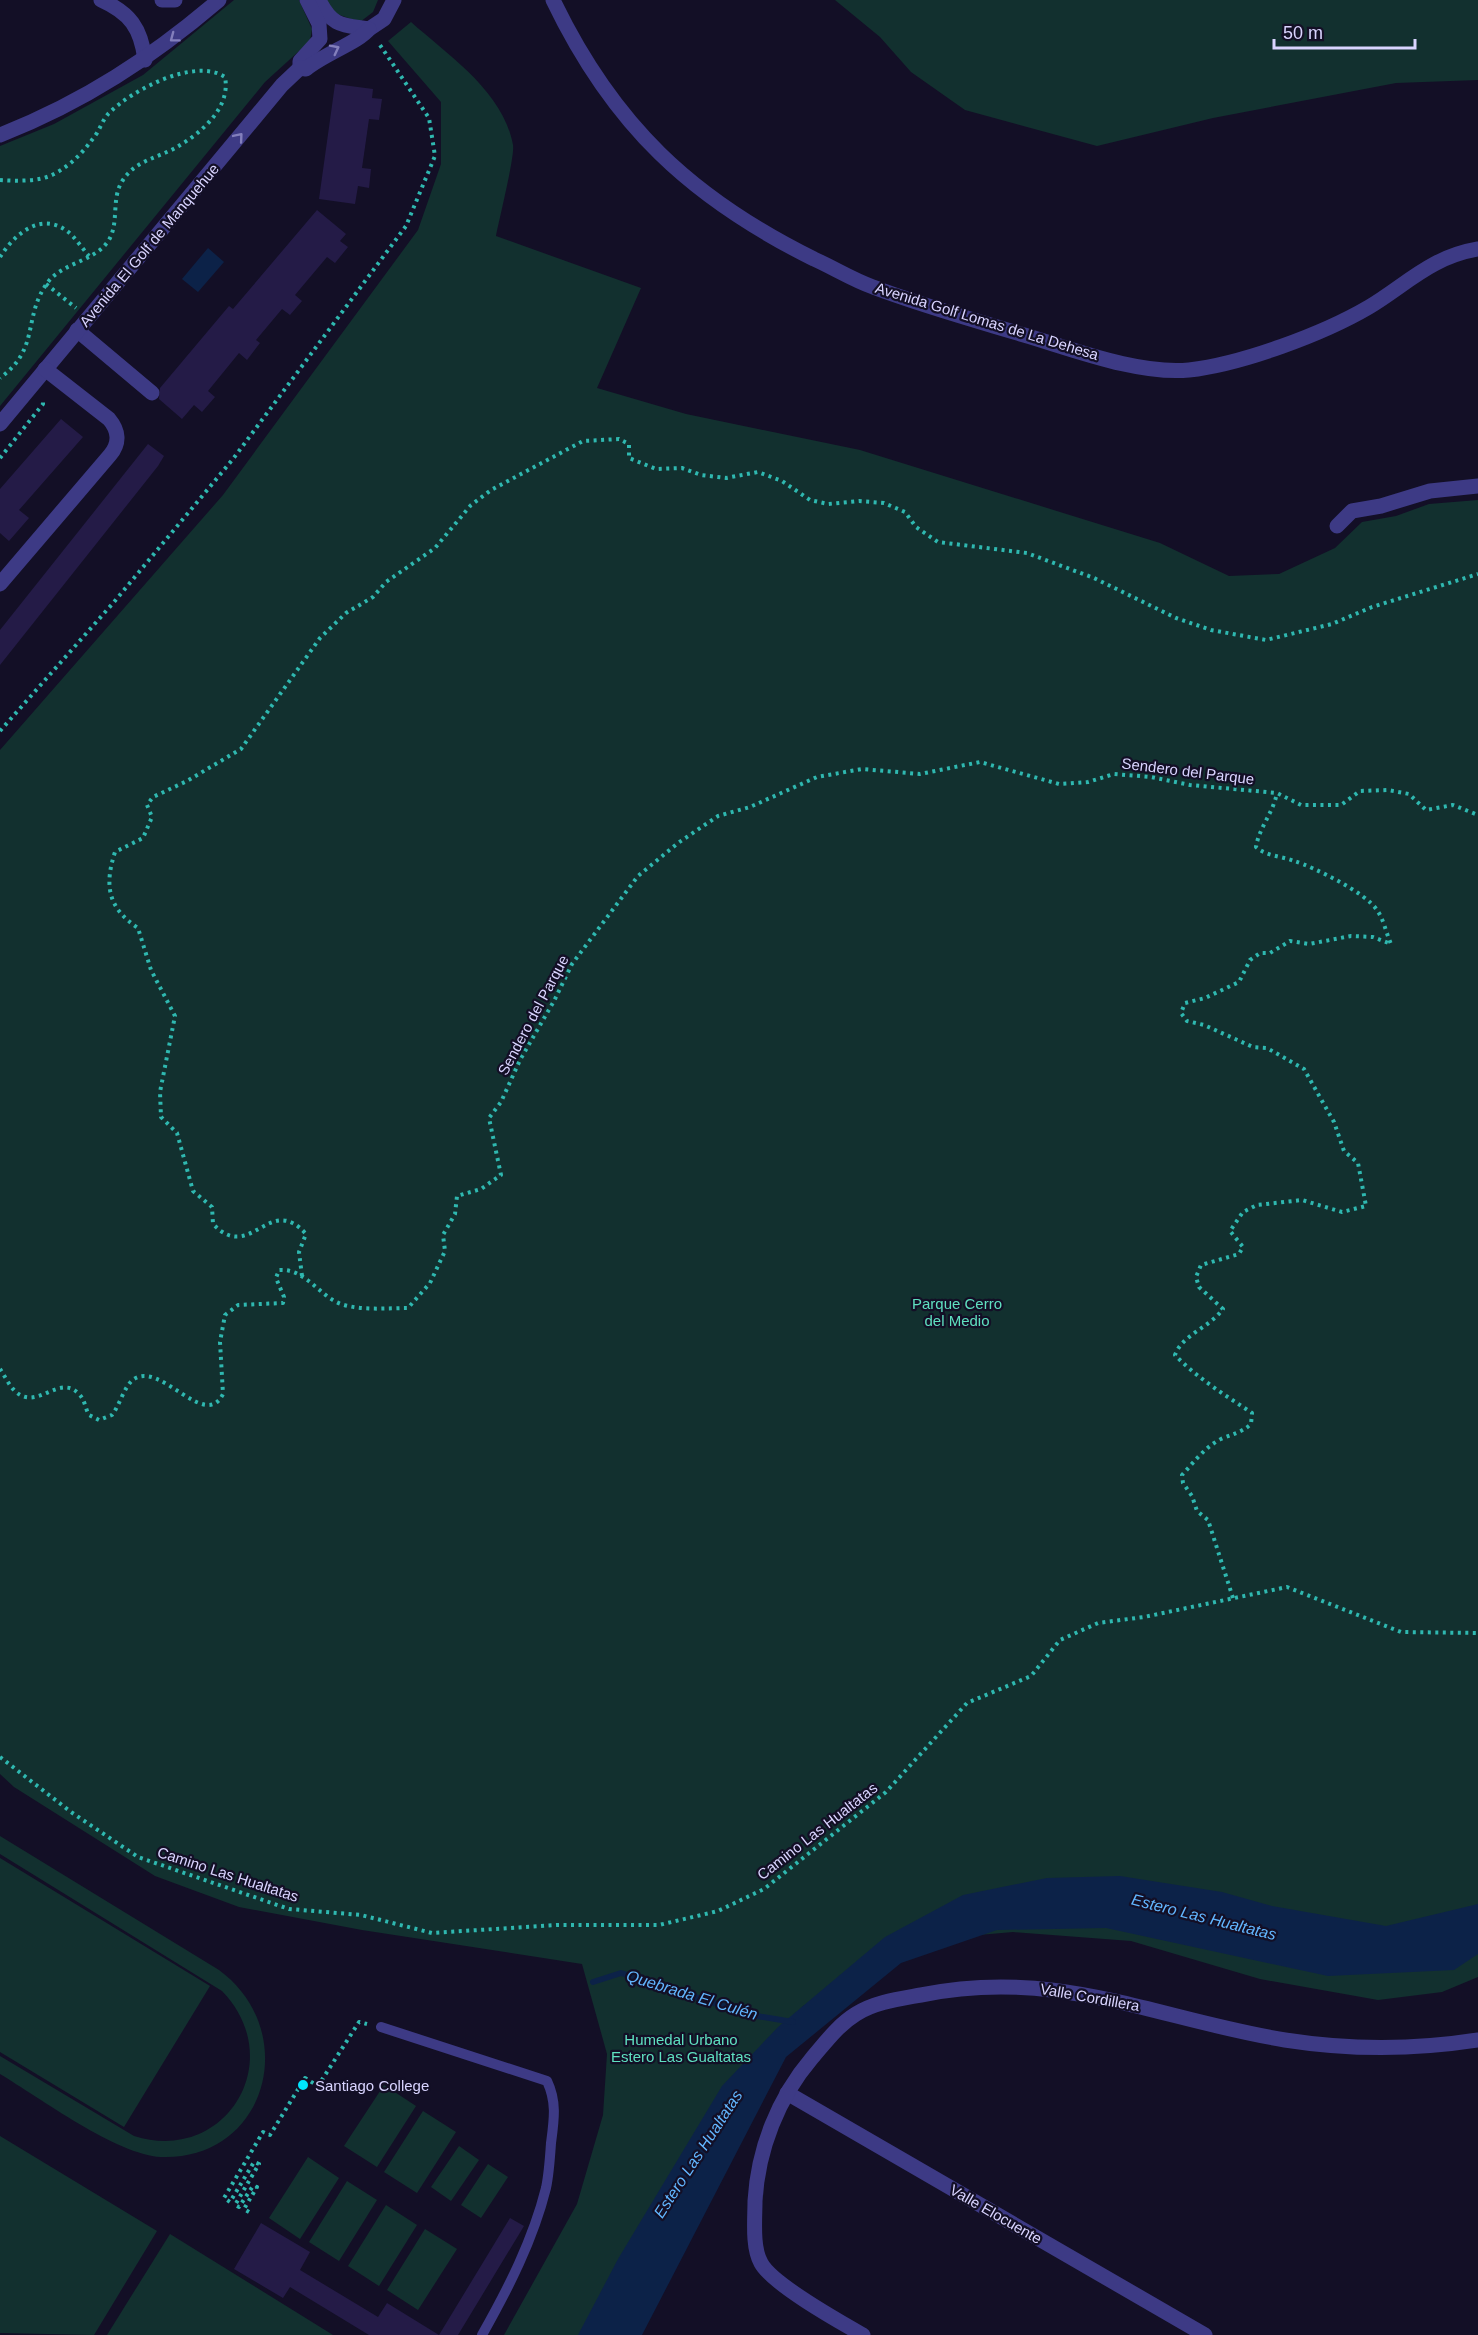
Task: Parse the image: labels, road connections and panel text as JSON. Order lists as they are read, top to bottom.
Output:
{
  "streets": {
    "street": [
      "Avenida El Golf de Manquehue",
      "Avenida Golf Lomas de La Dehesa",
      "Valle Cordillera",
      "Valle Elocuente"
    ],
    "path": ["Sendero del Parque", "Camino Las Hualtatas"]
  },
  "crossings": [
    ["Valle Cordillera", "Valle Elocuente"]
  ],
  "water": ["Estero Las Hualtatas", "Quebrada El Culén"],
  "parks": ["Parque Cerro del Medio", "Humedal Urbano Estero Las Gualtatas"],
  "places": ["Santiago College"],
  "scale_bar": "50 m"
}
